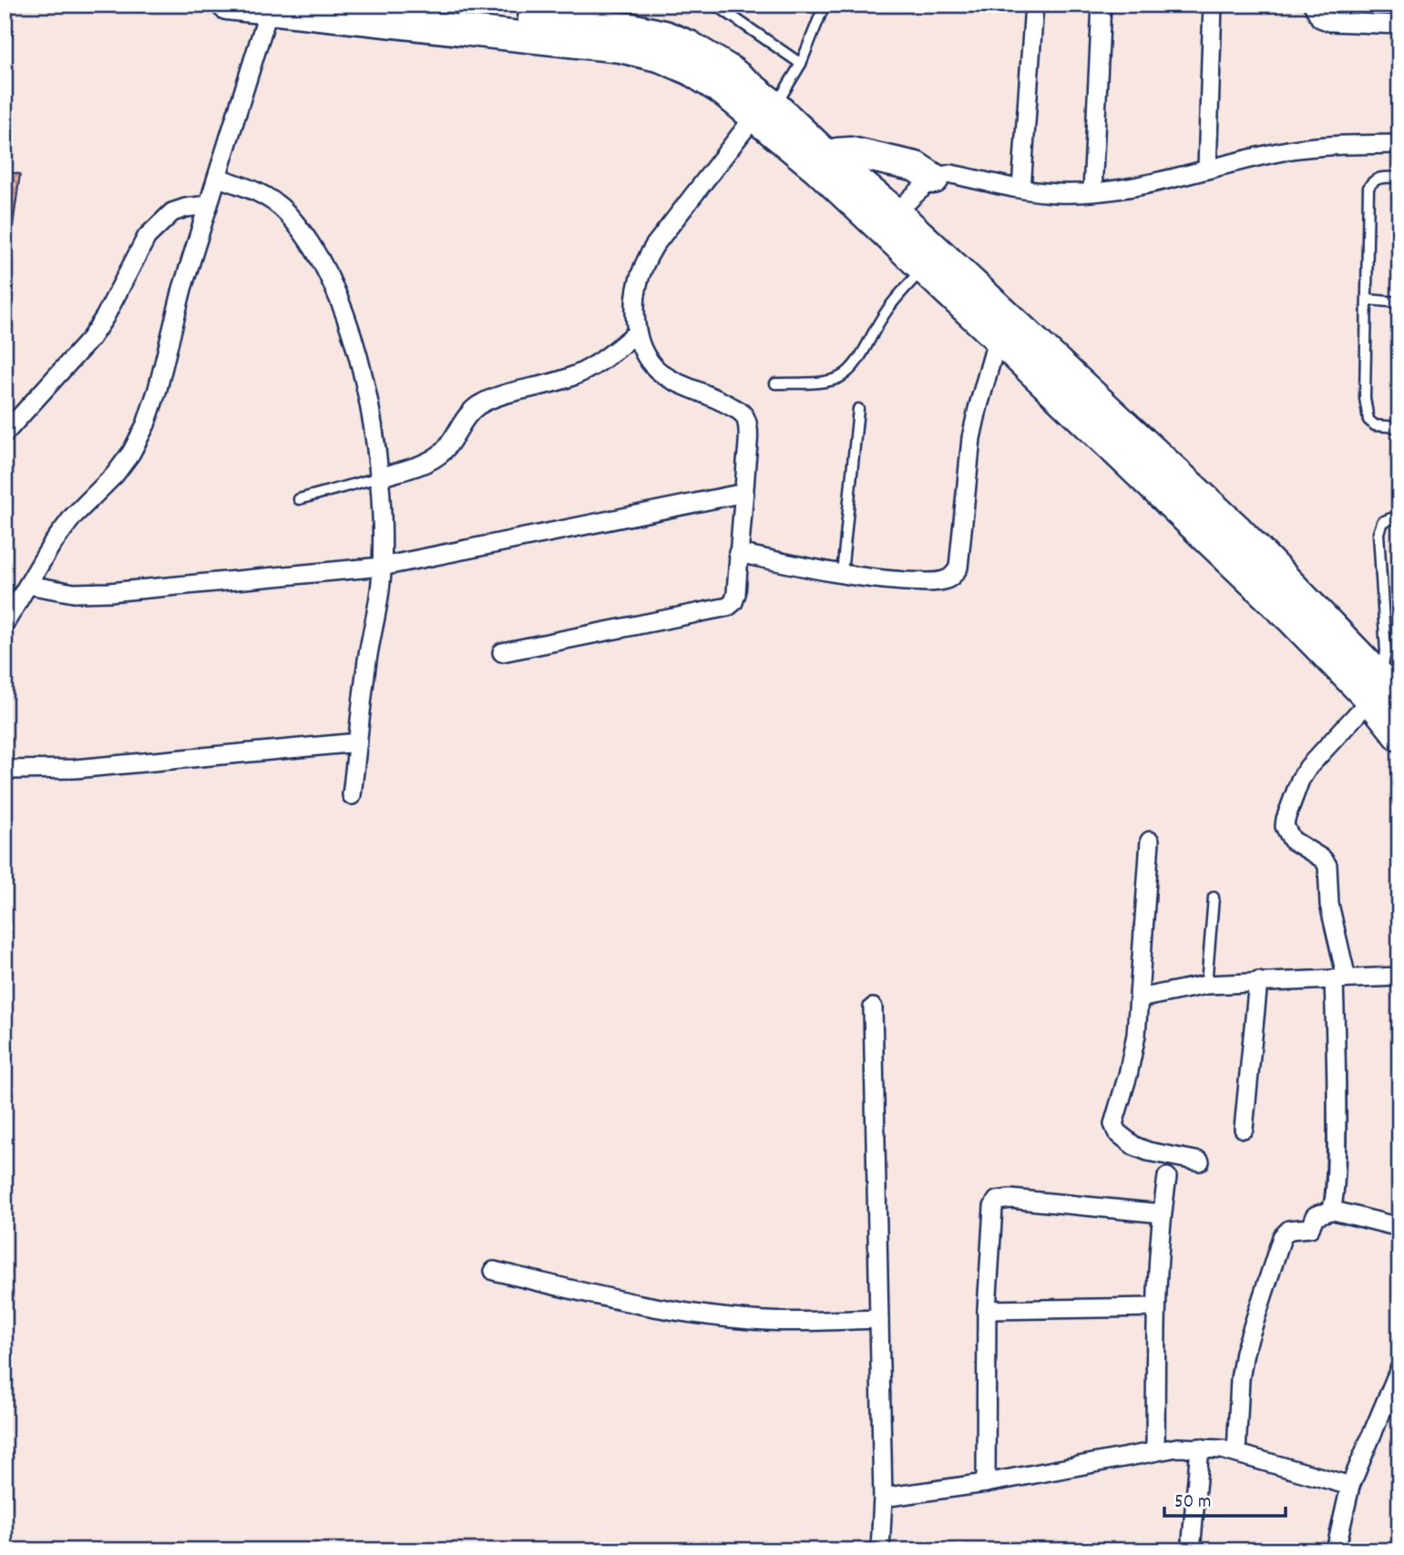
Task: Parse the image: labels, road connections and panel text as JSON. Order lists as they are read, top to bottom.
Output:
{
  "scale_bar": "50 m"
}
